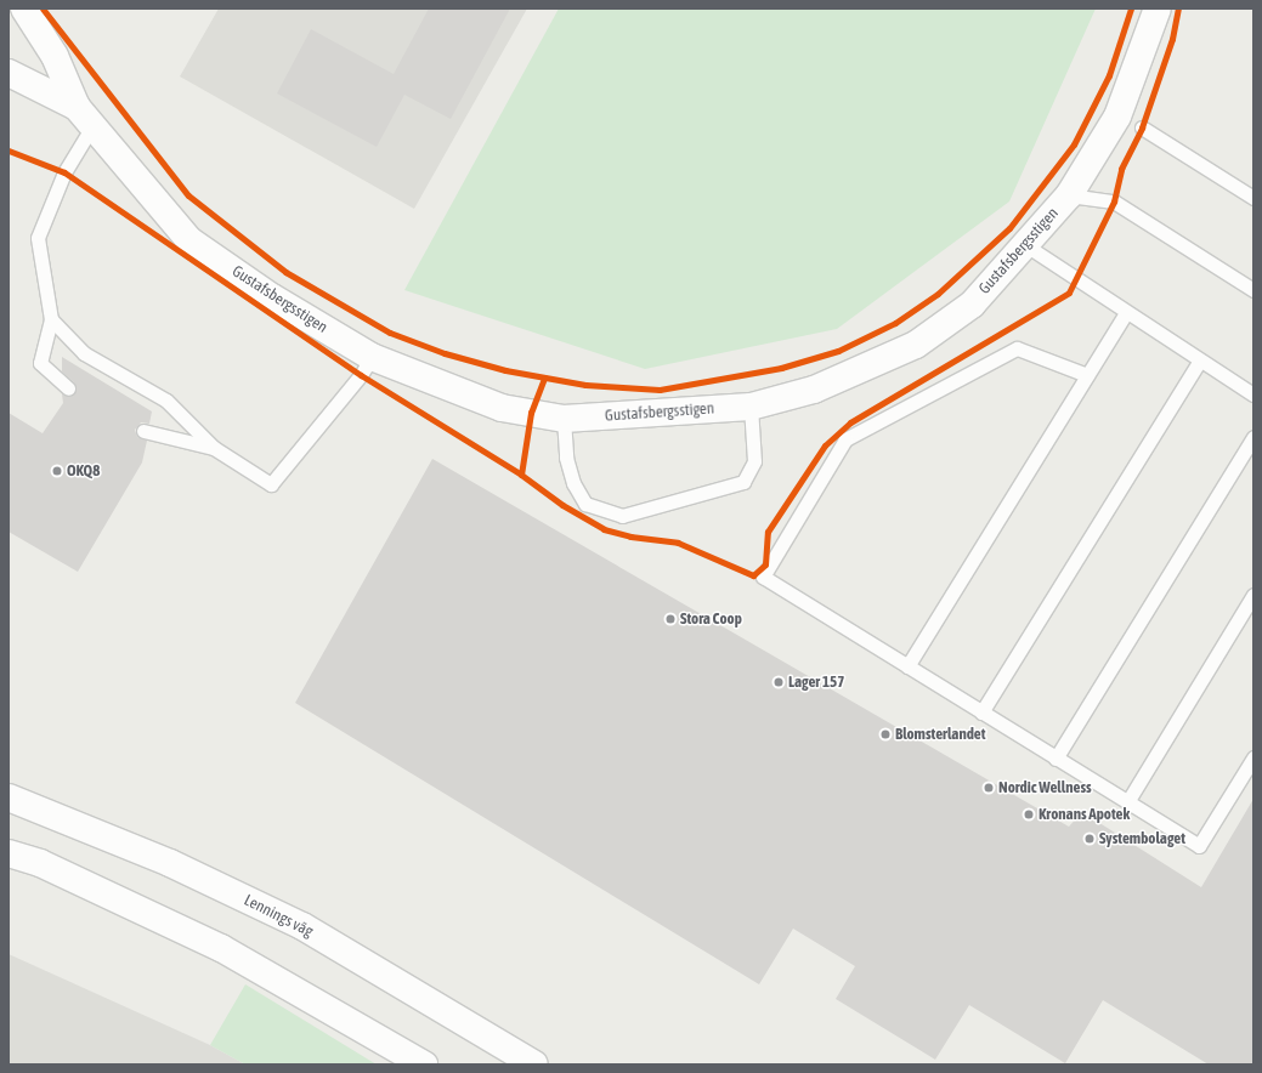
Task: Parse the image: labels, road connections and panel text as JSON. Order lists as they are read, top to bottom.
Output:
{
  "streets": {
    "street": ["Gustafsbergsstigen", "Lennings väg"]
  },
  "places": [
    "OKQ8",
    "Stora Coop",
    "Lager 157",
    "Blomsterlandet",
    "Nordic Wellness",
    "Kronans Apotek",
    "Systembolaget"
  ]
}
